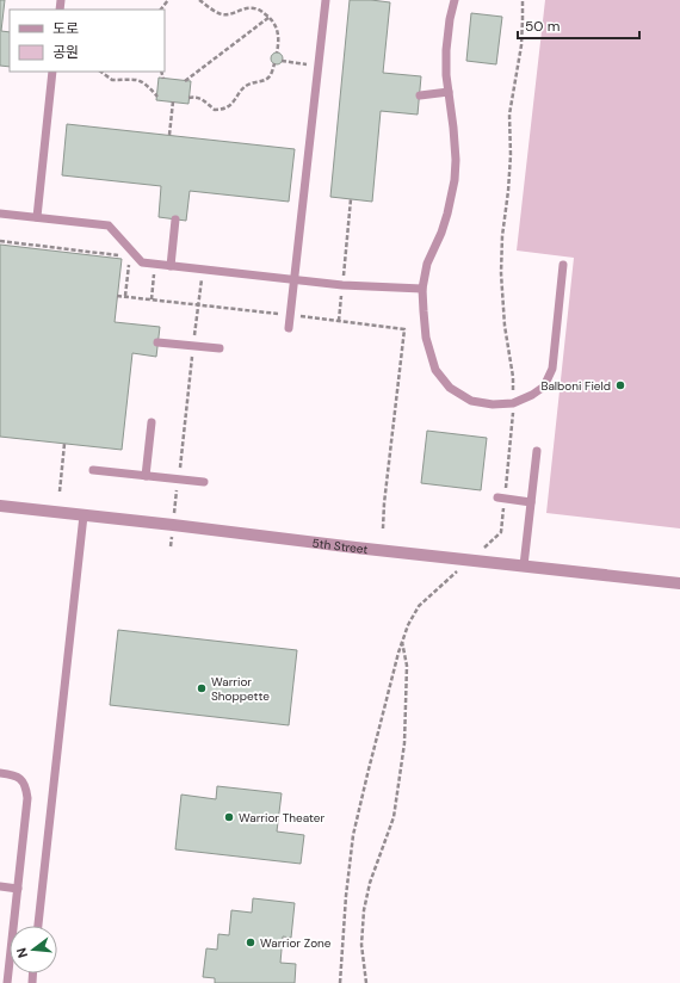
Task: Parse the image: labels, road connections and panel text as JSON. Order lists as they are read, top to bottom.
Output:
{
  "streets": {
    "street": ["5th Street"]
  },
  "places": [
    "Balboni Field",
    "Warrior Shoppette",
    "Warrior Theater",
    "Warrior Zone"
  ],
  "legend": ["도로", "공원"],
  "scale_bar": "50 m",
  "north": "left"
}
